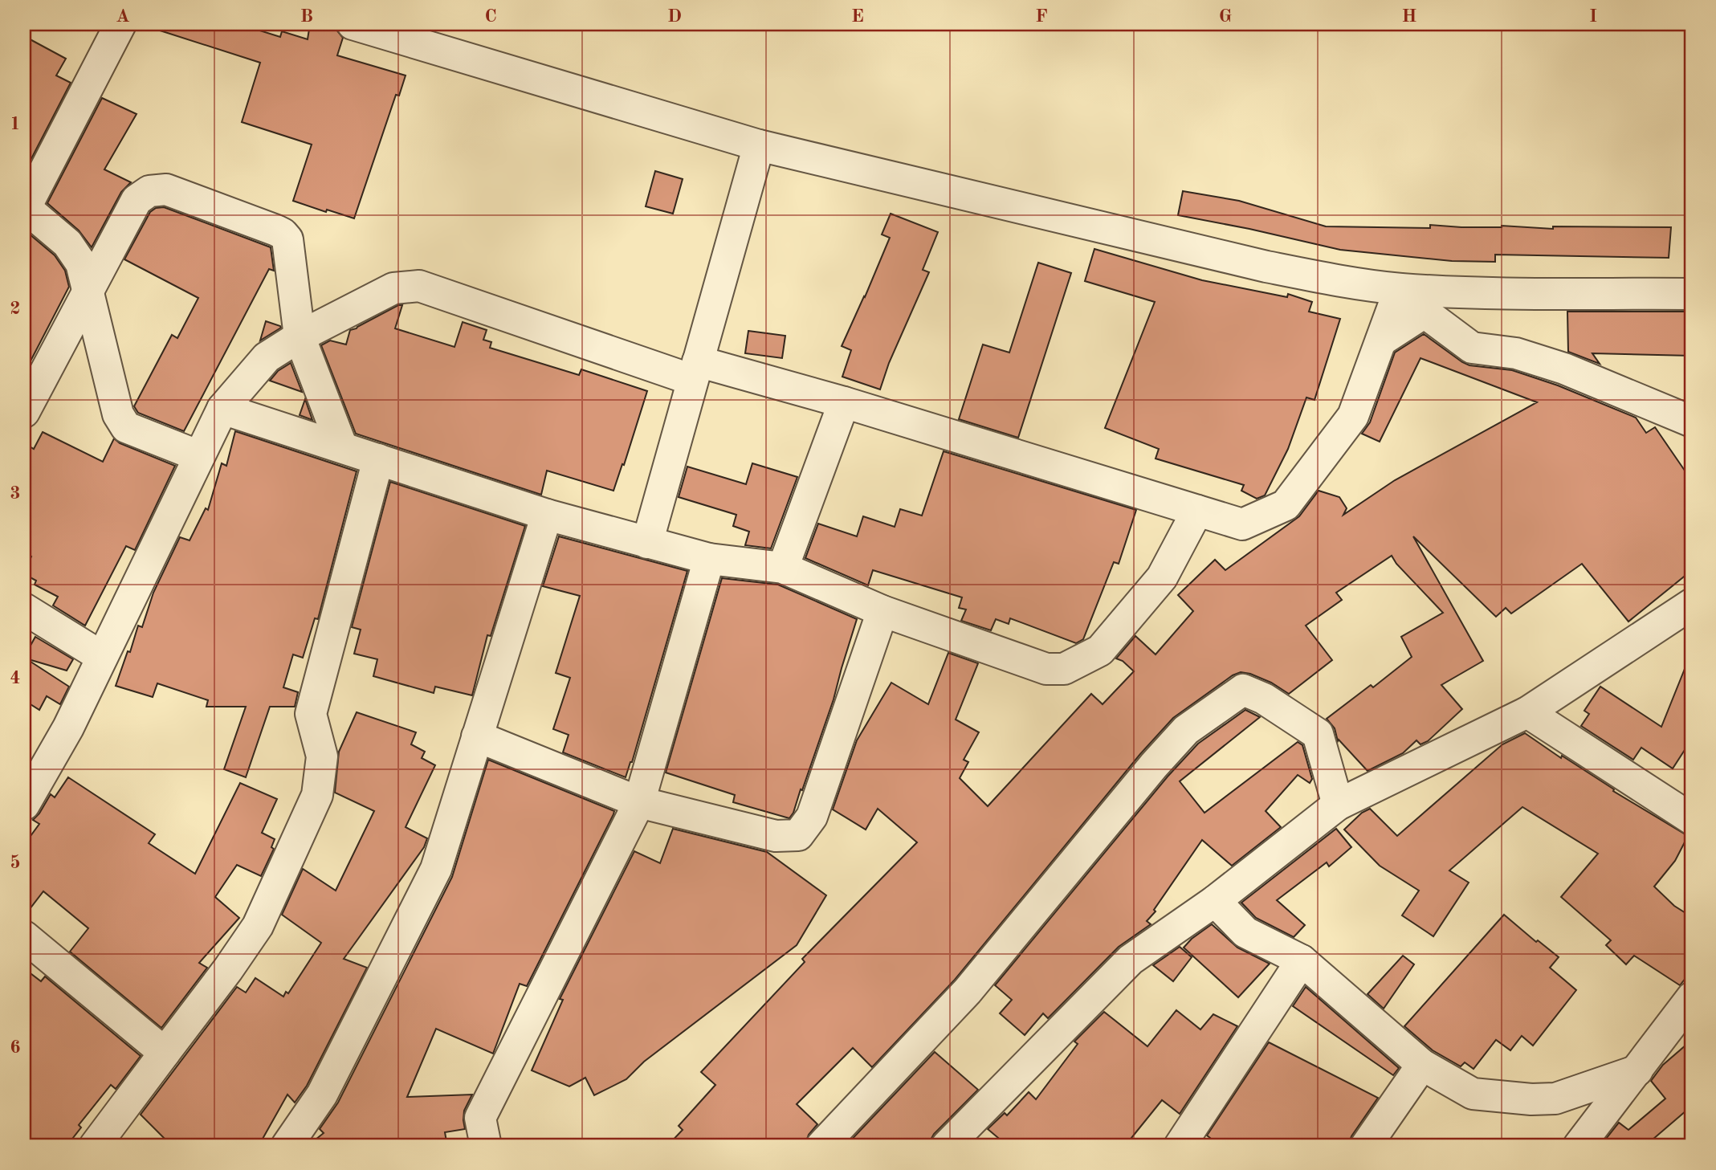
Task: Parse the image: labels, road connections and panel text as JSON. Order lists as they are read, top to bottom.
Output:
{
  "grid": {
    "columns": [
      "A",
      "B",
      "C",
      "D",
      "E",
      "F",
      "G",
      "H",
      "I"
    ],
    "rows": [
      "1",
      "2",
      "3",
      "4",
      "5",
      "6"
    ]
  }
}
